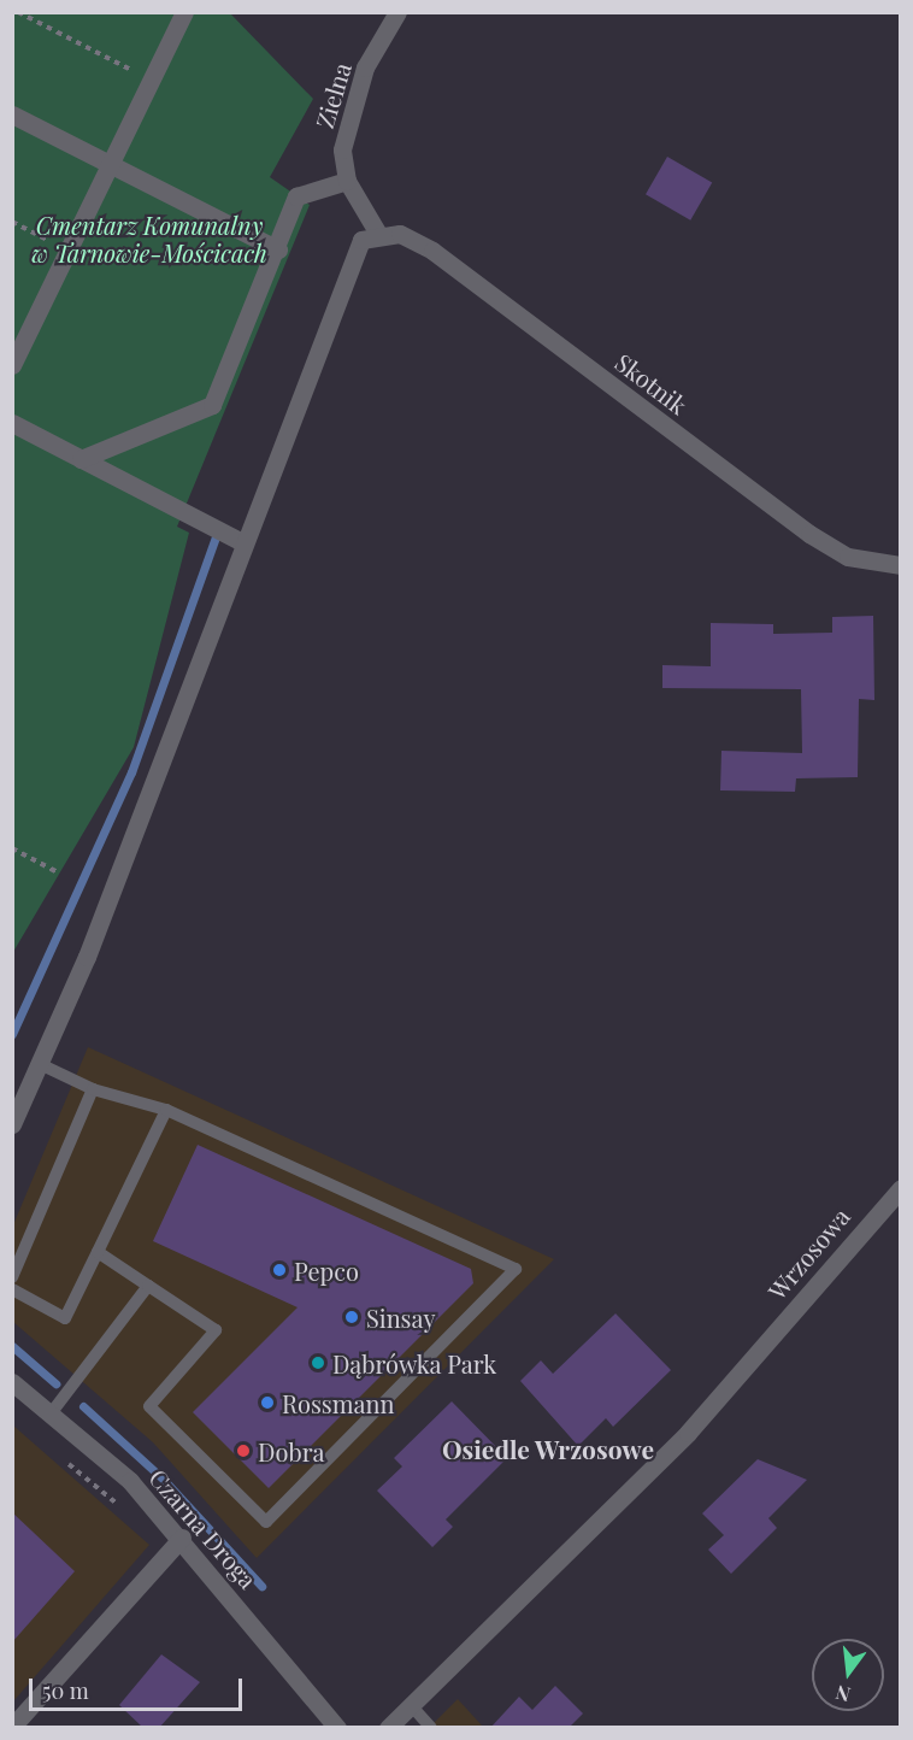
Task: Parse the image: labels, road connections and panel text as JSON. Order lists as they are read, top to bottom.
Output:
{
  "streets": {
    "street": [
      "Zielna",
      "Skotnik",
      "Wrzosowa",
      "Czarna Droga"
    ]
  },
  "crossings": [
    ["Zielna", "Skotnik"]
  ],
  "districts": ["Osiedle Wrzosowe"],
  "parks": ["Cmentarz Komunalny w Tarnowie-Mościcach"],
  "places": [
    "Pepco",
    "Sinsay",
    "Dąbrówka Park",
    "Rossmann",
    "Dobra"
  ],
  "scale_bar": "50 m",
  "north": "bottom"
}
